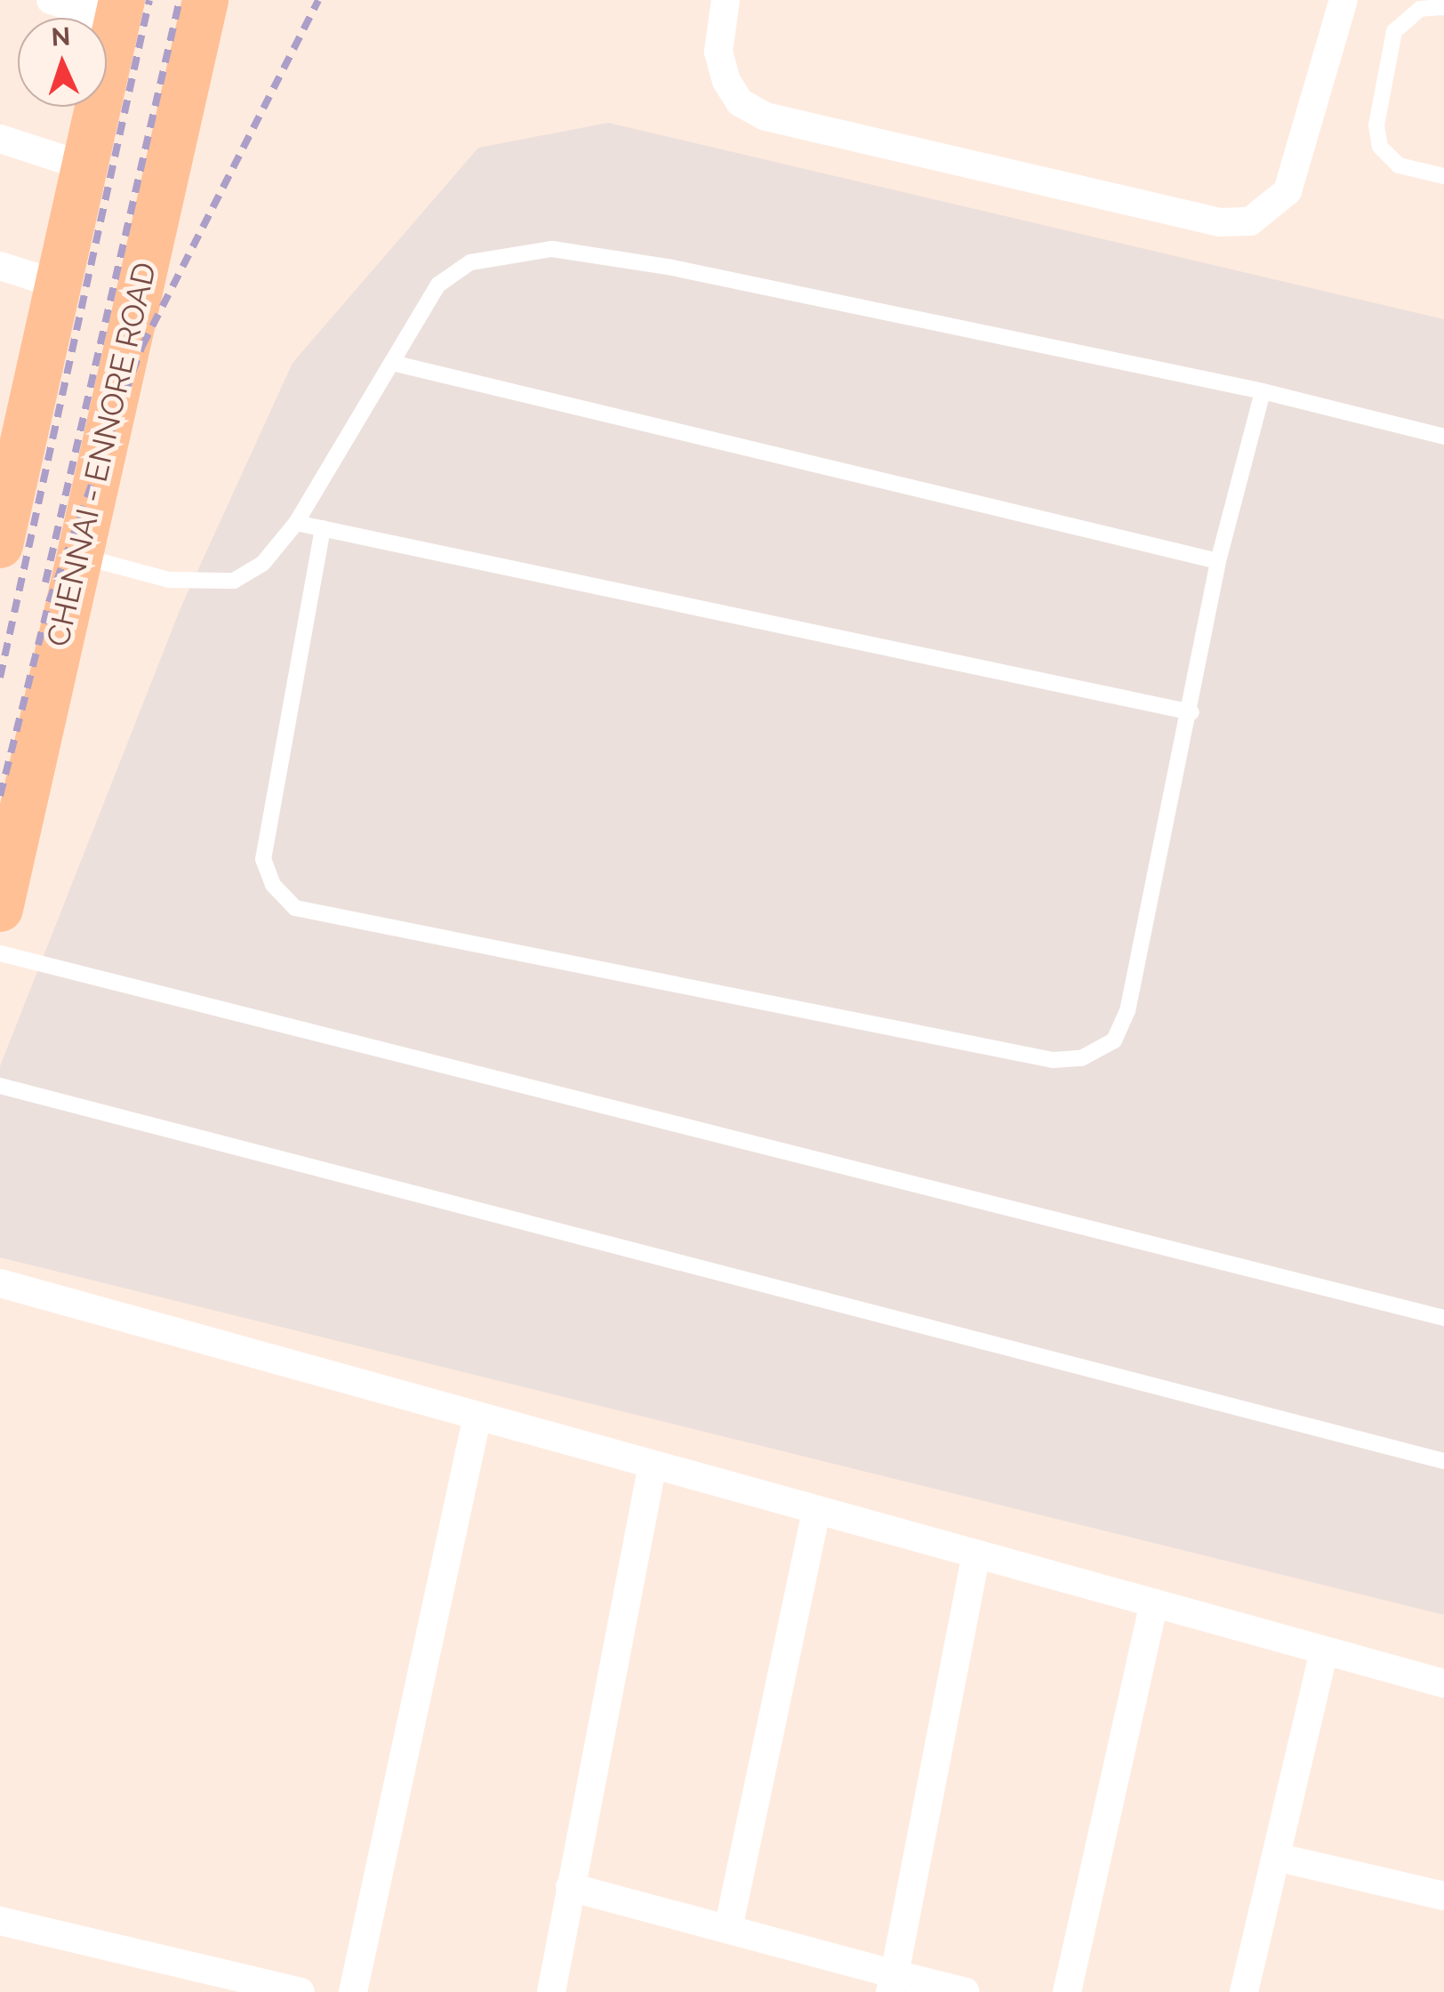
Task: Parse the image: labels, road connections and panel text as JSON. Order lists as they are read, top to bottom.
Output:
{
  "streets": {
    "main road": ["CHENNAI - ENNORE ROAD"]
  },
  "north": "top"
}
